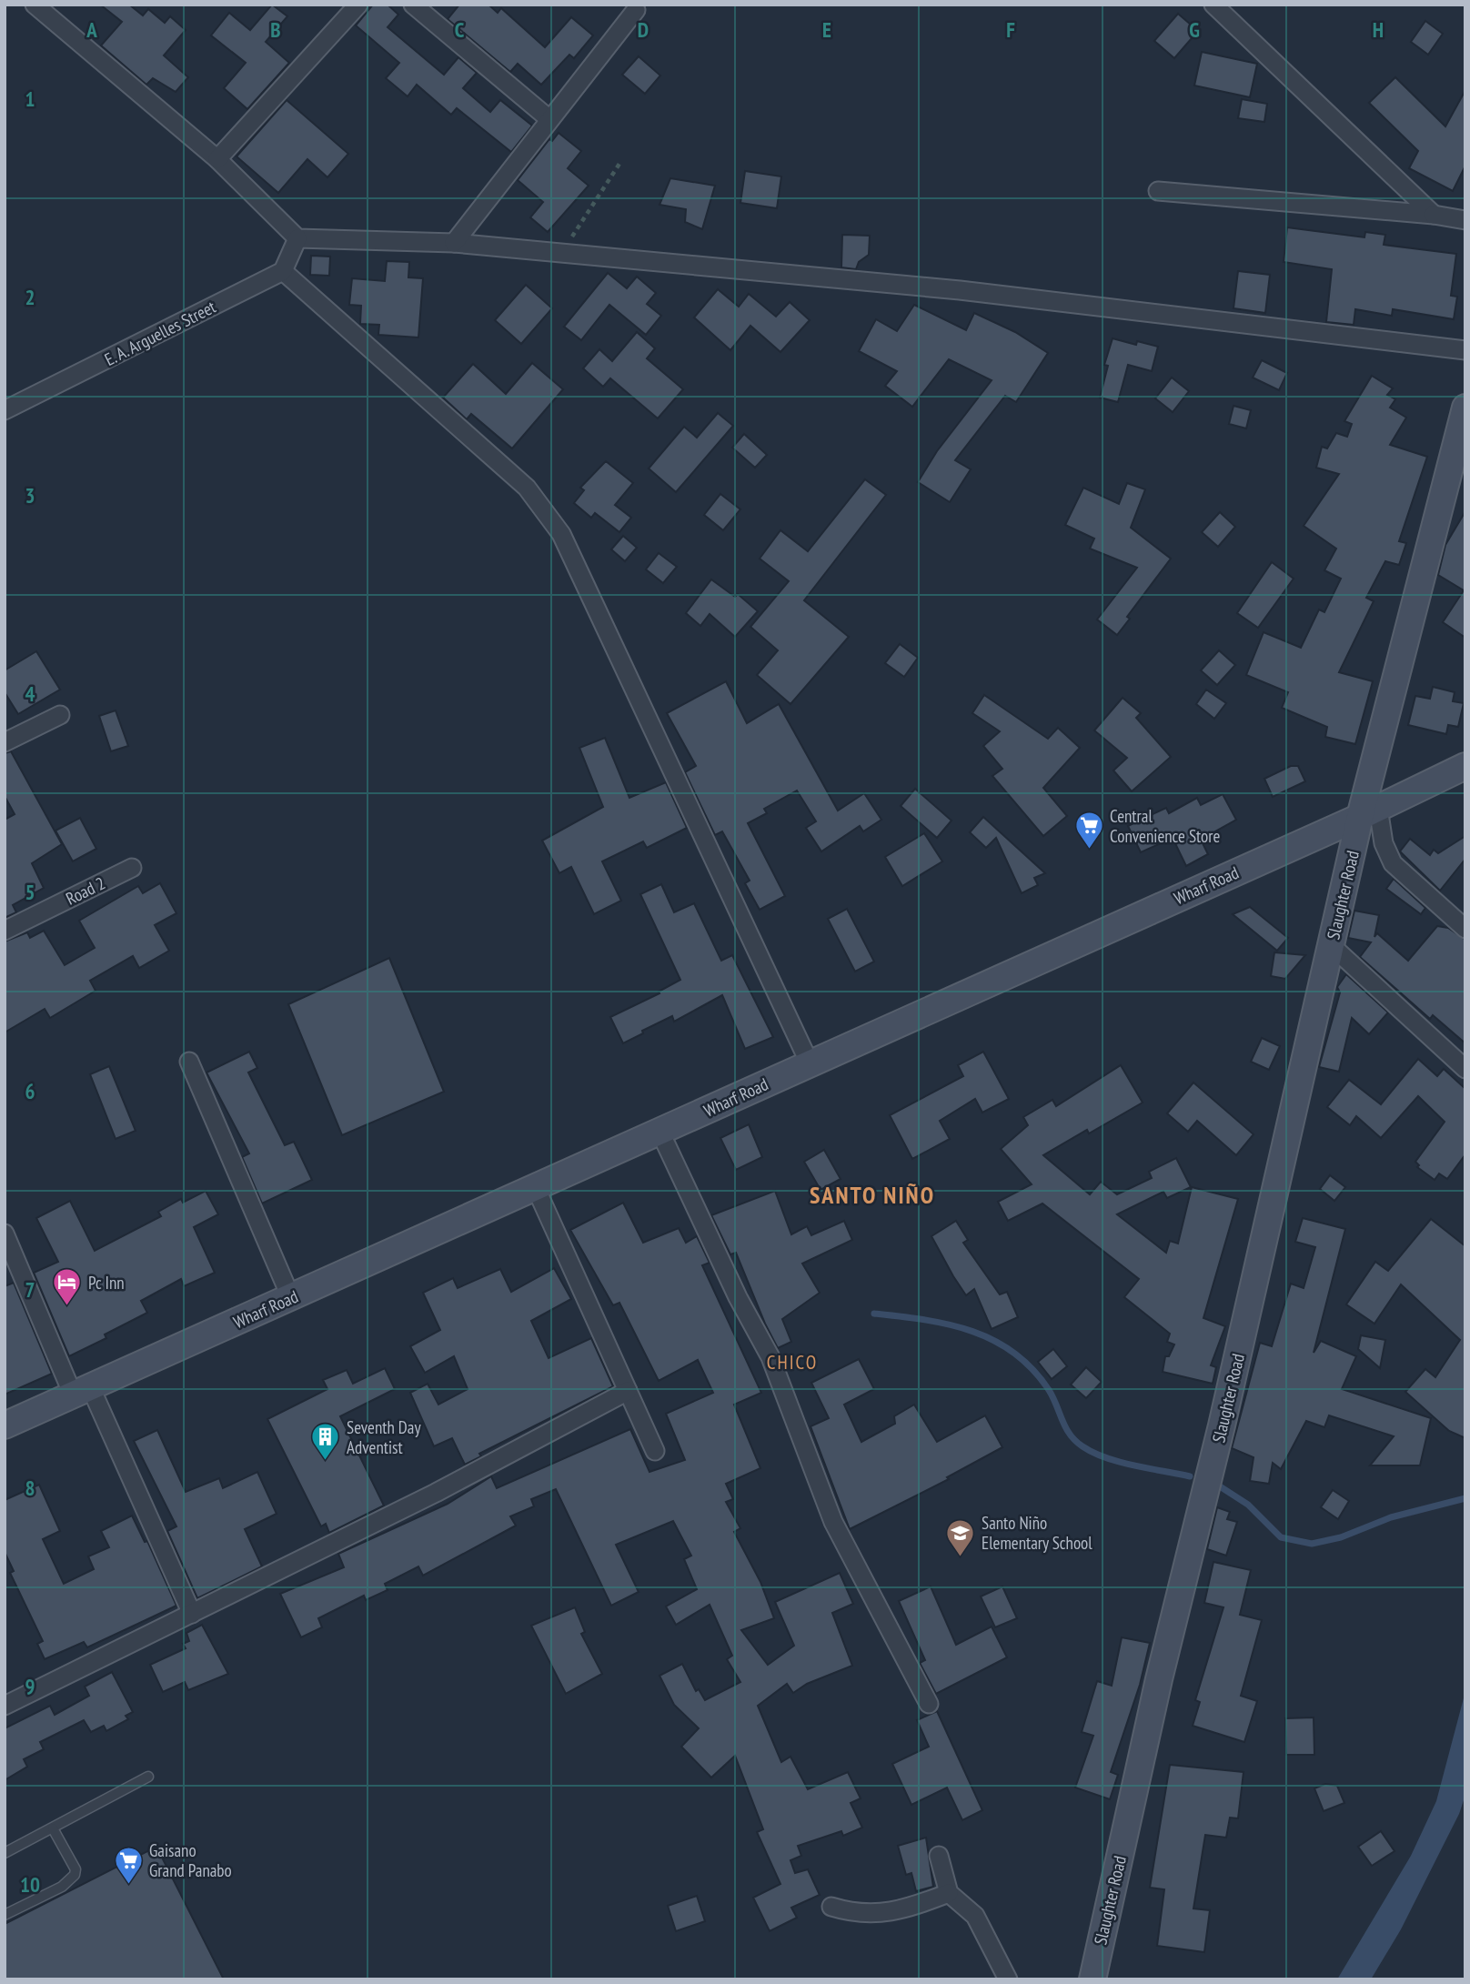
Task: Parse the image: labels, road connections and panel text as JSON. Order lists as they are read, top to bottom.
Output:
{
  "streets": {
    "street": [
      "E. A. Arguelles Street",
      "Wharf Road",
      "Road 2",
      "Slaughter Road"
    ]
  },
  "crossings": [
    ["Wharf Road", "Slaughter Road"]
  ],
  "districts": ["SANTO NIÑO", "CHICO"],
  "places": {
    "supermarket": ["Central Convenience Store", "Gaisano Grand Panabo"],
    "hotel": ["Pc Inn"],
    "building": ["Seventh Day Adventist"],
    "school or university": ["Santo Niño Elementary School"]
  },
  "grid": {
    "columns": [
      "A",
      "B",
      "C",
      "D",
      "E",
      "F",
      "G",
      "H"
    ],
    "rows": [
      "1",
      "2",
      "3",
      "4",
      "5",
      "6",
      "7",
      "8",
      "9",
      "10"
    ]
  }
}
